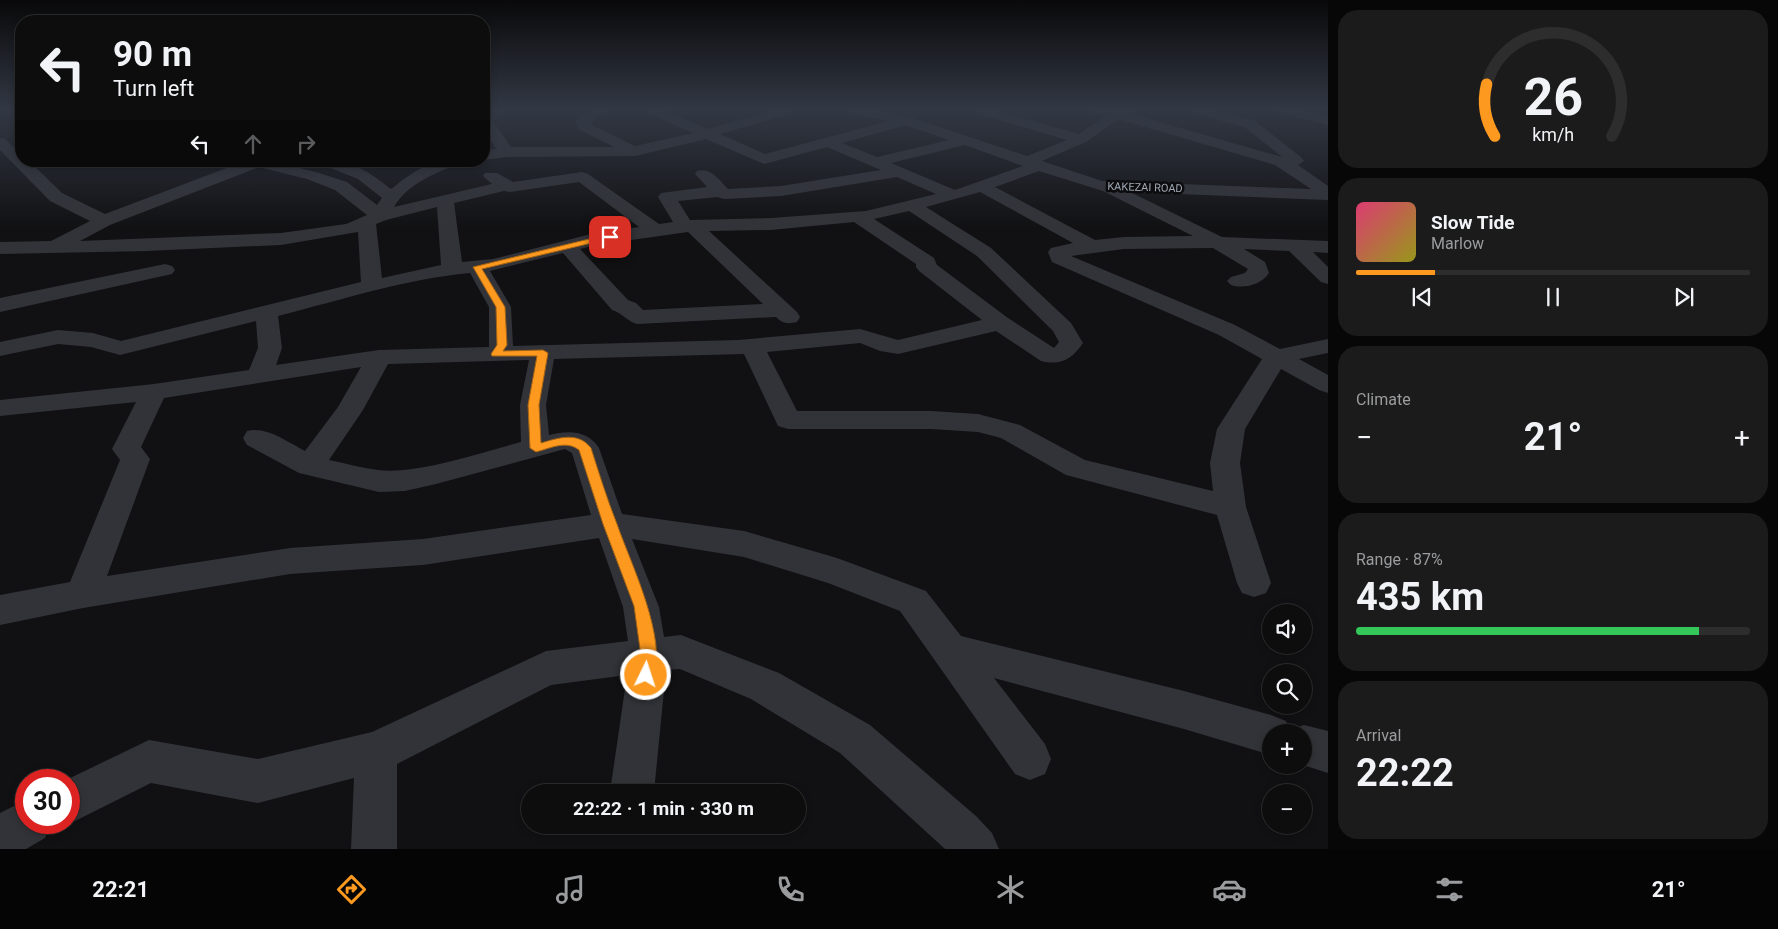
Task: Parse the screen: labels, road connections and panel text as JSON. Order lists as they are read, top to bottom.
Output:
{
  "streets": {
    "street": ["KAKEZAI ROAD"]
  },
  "page": {
    "turn": ["90 m", "Turn left"],
    "song": ["Slow Tide", "Marlow"],
    "tile": [
      "Climate",
      ["Range · 87%", "435 km"],
      ["Arrival", "22:22"]
    ],
    "heat": ["−", "21°", "+"],
    "map_buttons": ["+", "−"],
    "limit": "30",
    "trip": "22:22 · 1 min · 330 m",
    "tabs": ["22:21", "21°"],
    "gauge": ["26", "km/h"]
  }
}
